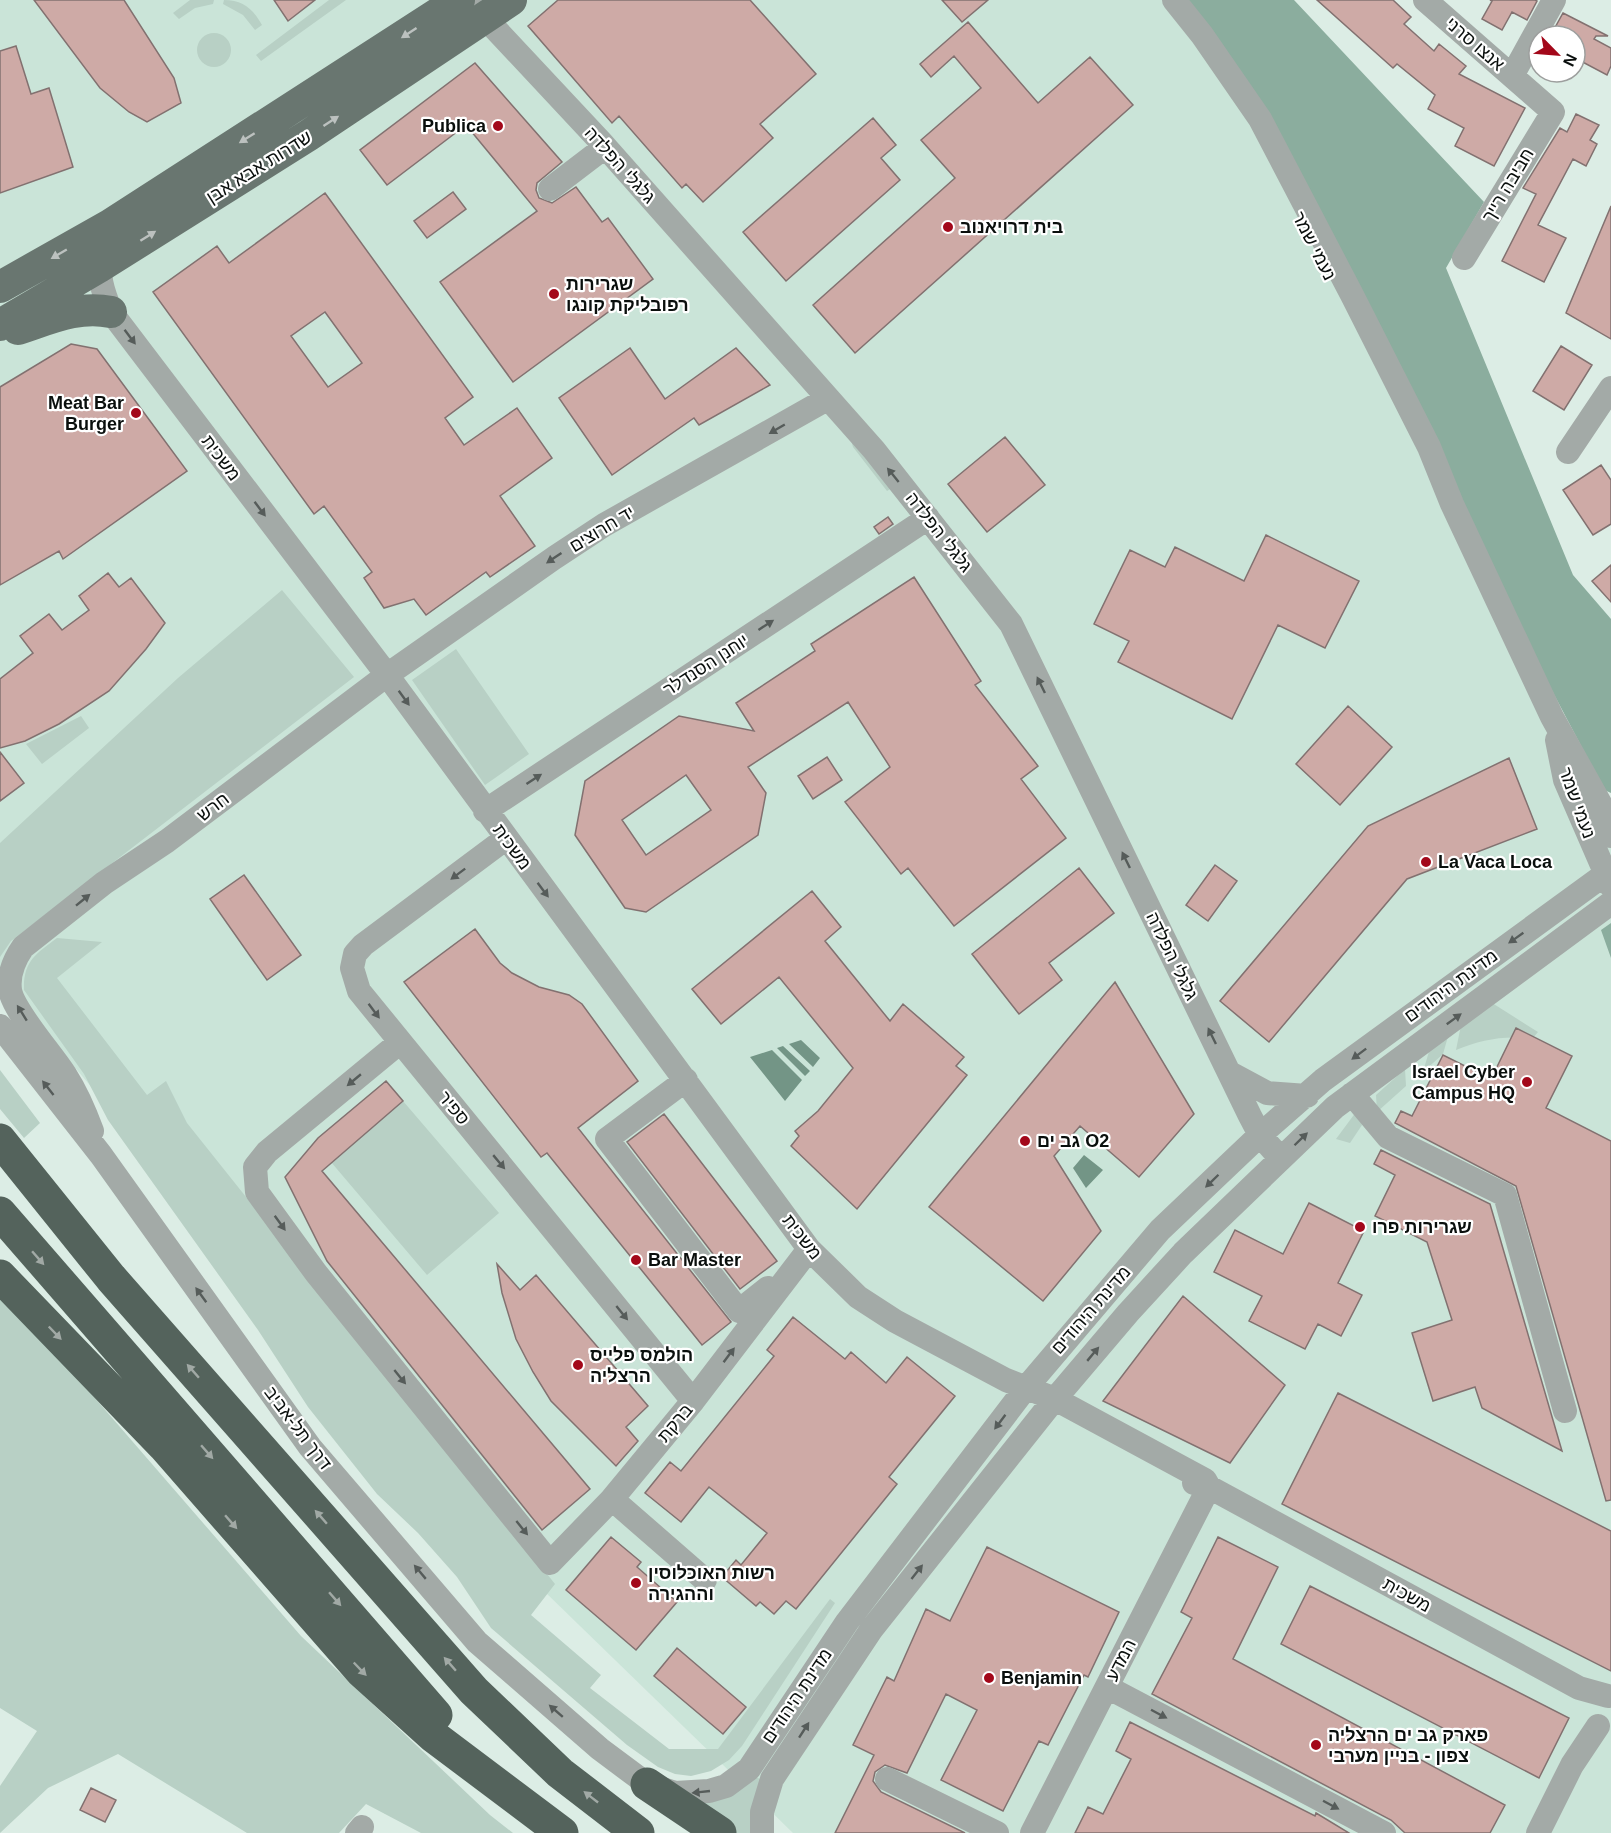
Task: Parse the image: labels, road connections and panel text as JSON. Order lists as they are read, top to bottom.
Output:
{
  "streets": {
    "highway": ["דרך תל-אביב"],
    "main road": ["שדרות אבא אבן"],
    "street": [
      "אנצו סרני",
      "גלגלי הפלדה",
      "חביבה רייך",
      "נעמי שמר",
      "משכית",
      "יד חרוצים",
      "יוחנן הסנדלר",
      "חרש",
      "מדינת היהודים",
      "ספיר",
      "ברקת",
      "המדע"
    ]
  },
  "crossings": [
    ["אנצו סרני", "חביבה רייך"],
    ["גלגלי הפלדה", "שדרות אבא אבן"],
    ["גלגלי הפלדה", "יד חרוצים"],
    ["גלגלי הפלדה", "יוחנן הסנדלר"],
    ["גלגלי הפלדה", "מדינת היהודים"],
    ["שדרות אבא אבן", "משכית"],
    ["נעמי שמר", "מדינת היהודים"],
    ["משכית", "יד חרוצים"],
    ["משכית", "יוחנן הסנדלר"],
    ["משכית", "חרש"],
    ["משכית", "מדינת היהודים"],
    ["משכית", "ספיר"],
    ["משכית", "ברקת"],
    ["משכית", "המדע"],
    ["יד חרוצים", "חרש"],
    ["חרש", "דרך תל-אביב"],
    ["מדינת היהודים", "דרך תל-אביב"],
    ["ספיר", "ברקת"]
  ],
  "one_way": [
    "גלגלי הפלדה",
    "משכית",
    "יד חרוצים",
    "יוחנן הסנדלר",
    "חרש",
    "דרך תל-אביב"
  ],
  "places": [
    "Publica",
    "בית דרויאנוב",
    "שגרירות רפובליקת קונגו",
    "Meat Bar Burger",
    "La Vaca Loca",
    "Israel Cyber Campus HQ",
    "גב ים O2",
    "שגרירות פרו",
    "Bar Master",
    "הולמס פלייס הרצליה",
    "רשות האוכלוסין וההגירה",
    "Benjamin",
    "פארק גב ים הרצליה צפון - בניין מערבי"
  ],
  "north": "bottom right"
}
